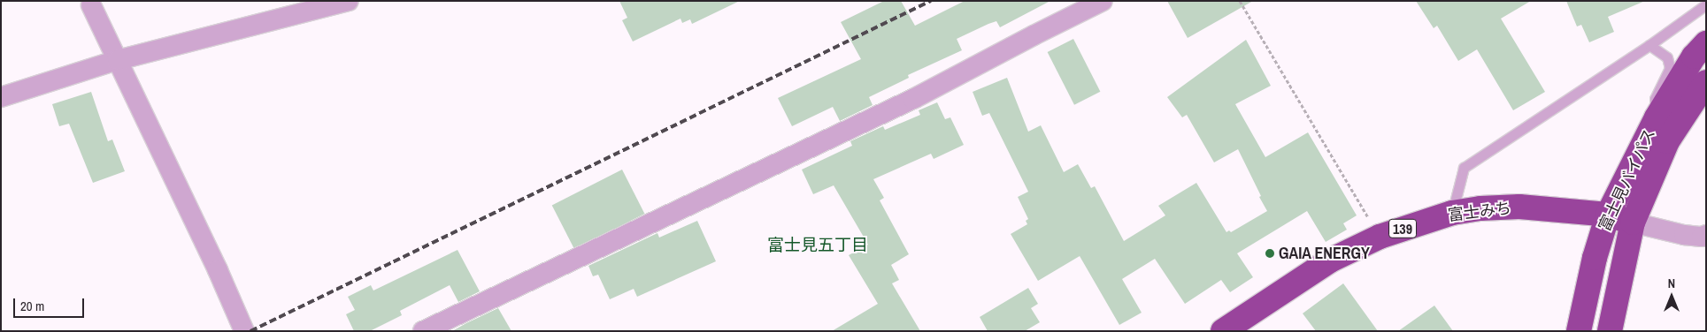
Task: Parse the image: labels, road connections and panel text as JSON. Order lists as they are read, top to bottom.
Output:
{
  "streets": {
    "highway": ["富士見バイパス", "富士みち", "139"]
  },
  "crossings": [
    ["富士見バイパス", "富士みち"]
  ],
  "districts": ["富士見五丁目"],
  "places": ["GAIA ENERGY"],
  "scale_bar": "20 m",
  "north": "top"
}
